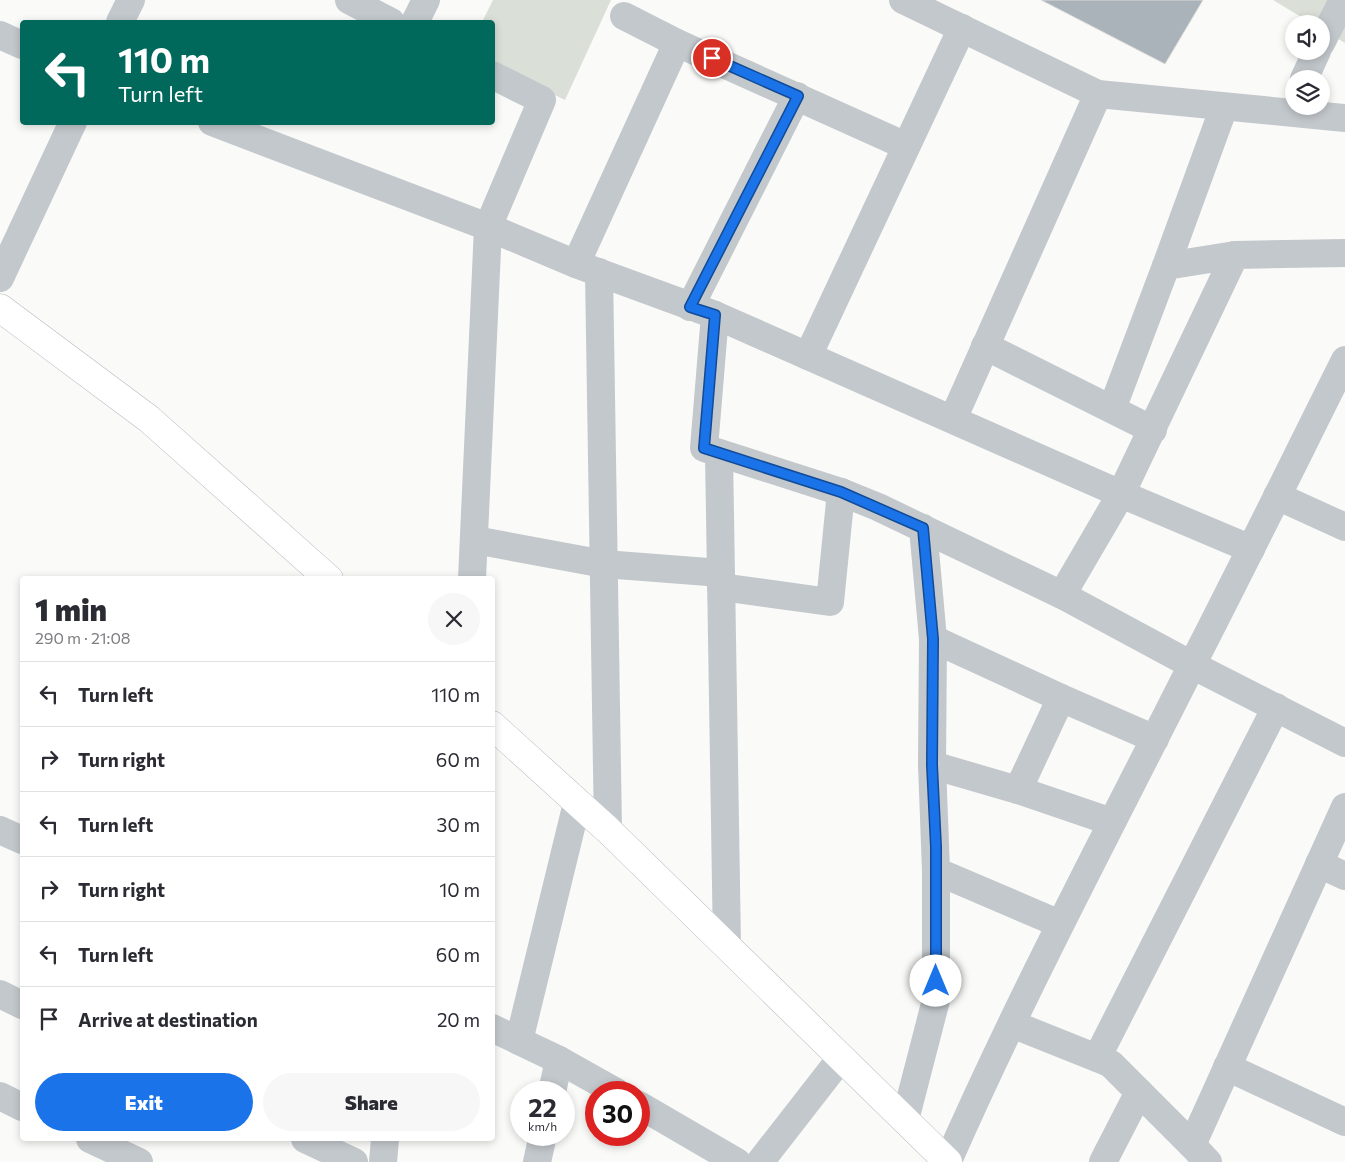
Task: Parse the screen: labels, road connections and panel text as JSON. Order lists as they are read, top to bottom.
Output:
{
  "page": {
    "turn": ["110 m", "Turn left"],
    "heading": ["1 min", "290 m · 21:08"],
    "list": [
      {
        "name": "Turn left",
        "value": "110 m"
      },
      {
        "name": "Turn right",
        "value": "60 m"
      },
      {
        "name": "Turn left",
        "value": "30 m"
      },
      {
        "name": "Turn right",
        "value": "10 m"
      },
      {
        "name": "Turn left",
        "value": "60 m"
      },
      {
        "name": "Arrive at destination",
        "value": "20 m"
      }
    ],
    "buttons": ["Exit", "Share"],
    "speed": "22 km/h",
    "limit": "30"
  }
}
